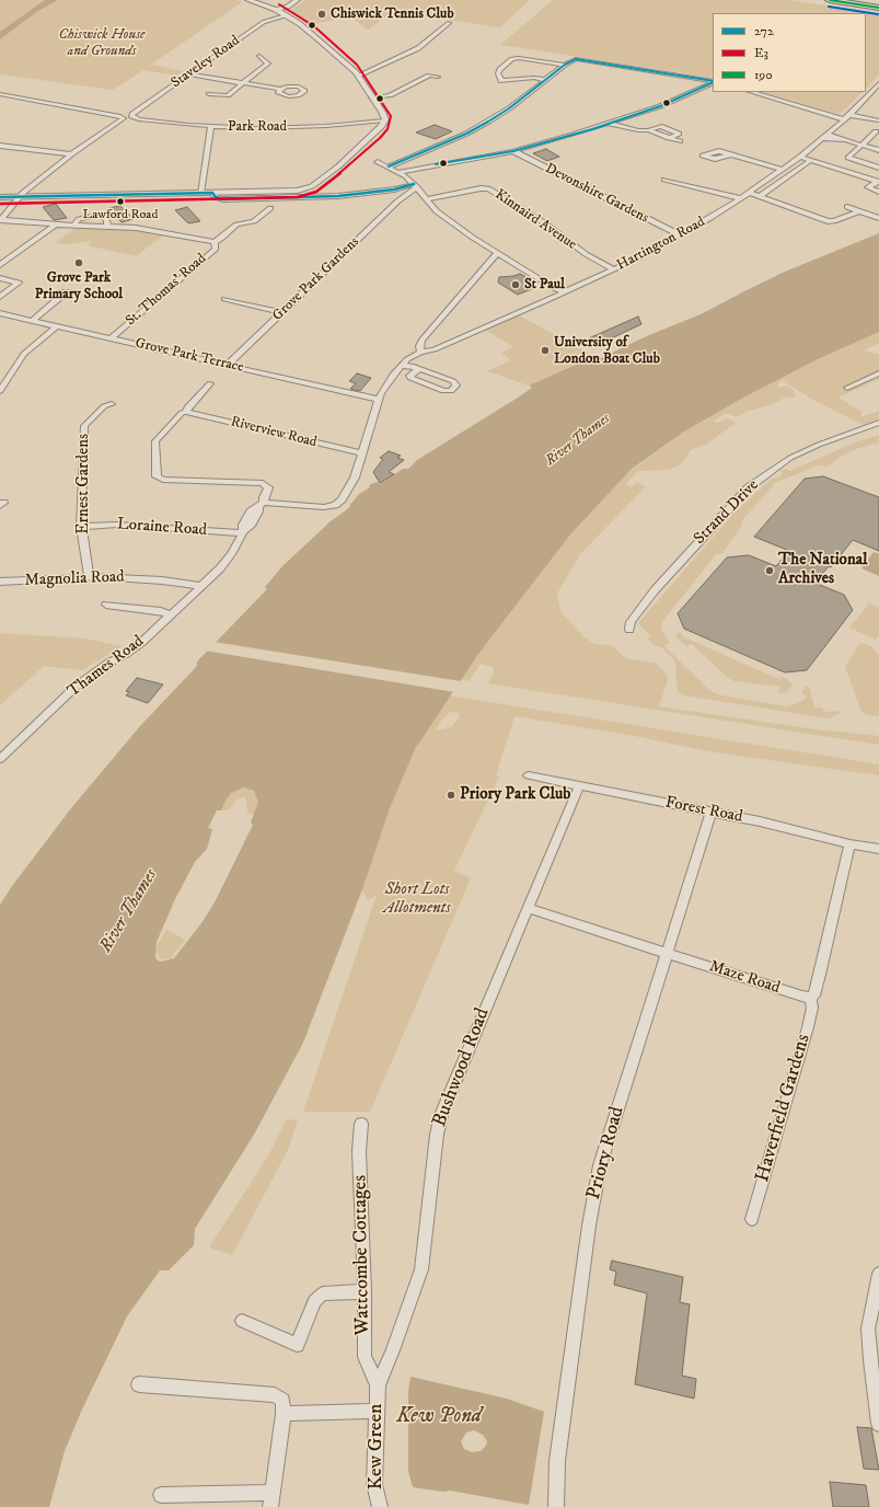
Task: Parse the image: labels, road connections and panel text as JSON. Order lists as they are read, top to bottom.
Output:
{
  "streets": {
    "street": [
      "Staveley Road",
      "Park Road",
      "Devonshire Gardens",
      "Kinnaird Avenue",
      "Hartington Road",
      "Grove Park Gardens",
      "St. Thomas' Road",
      "Grove Park Terrace",
      "Riverview Road",
      "Ernest Gardens",
      "Strand Drive",
      "Loraine Road",
      "Magnolia Road",
      "Thames Road",
      "Forest Road",
      "Maze Road",
      "Bushwood Road",
      "Haverfield Gardens",
      "Priory Road",
      "Wattcombe Cottages",
      "Kew Green"
    ]
  },
  "crossings": [
    ["Staveley Road", "Park Road"],
    ["Devonshire Gardens", "Hartington Road"],
    ["Kinnaird Avenue", "Hartington Road"],
    ["Hartington Road", "Grove Park Terrace"],
    ["Hartington Road", "Riverview Road"],
    ["Hartington Road", "Thames Road"],
    ["Grove Park Gardens", "Grove Park Terrace"],
    ["St. Thomas' Road", "Grove Park Terrace"],
    ["Ernest Gardens", "Loraine Road"],
    ["Ernest Gardens", "Magnolia Road"],
    ["Loraine Road", "Thames Road"],
    ["Magnolia Road", "Thames Road"],
    ["Forest Road", "Bushwood Road"],
    ["Forest Road", "Priory Road"],
    ["Maze Road", "Bushwood Road"],
    ["Maze Road", "Haverfield Gardens"],
    ["Maze Road", "Priory Road"],
    ["Bushwood Road", "Wattcombe Cottages"],
    ["Bushwood Road", "Kew Green"],
    ["Wattcombe Cottages", "Kew Green"]
  ],
  "water": ["River Thames", "Kew Pond"],
  "parks": ["Chiswick House and Grounds", "Short Lots Allotments"],
  "places": [
    "Chiswick Tennis Club",
    "Lawford Road",
    "Grove Park Primary School",
    "St Paul",
    "University of London Boat Club",
    "The National Archives",
    "Priory Park Club"
  ],
  "lines": ["transit line 190", "transit line E3", "transit line 272"],
  "legend": ["272", "E3", "190"]
}
